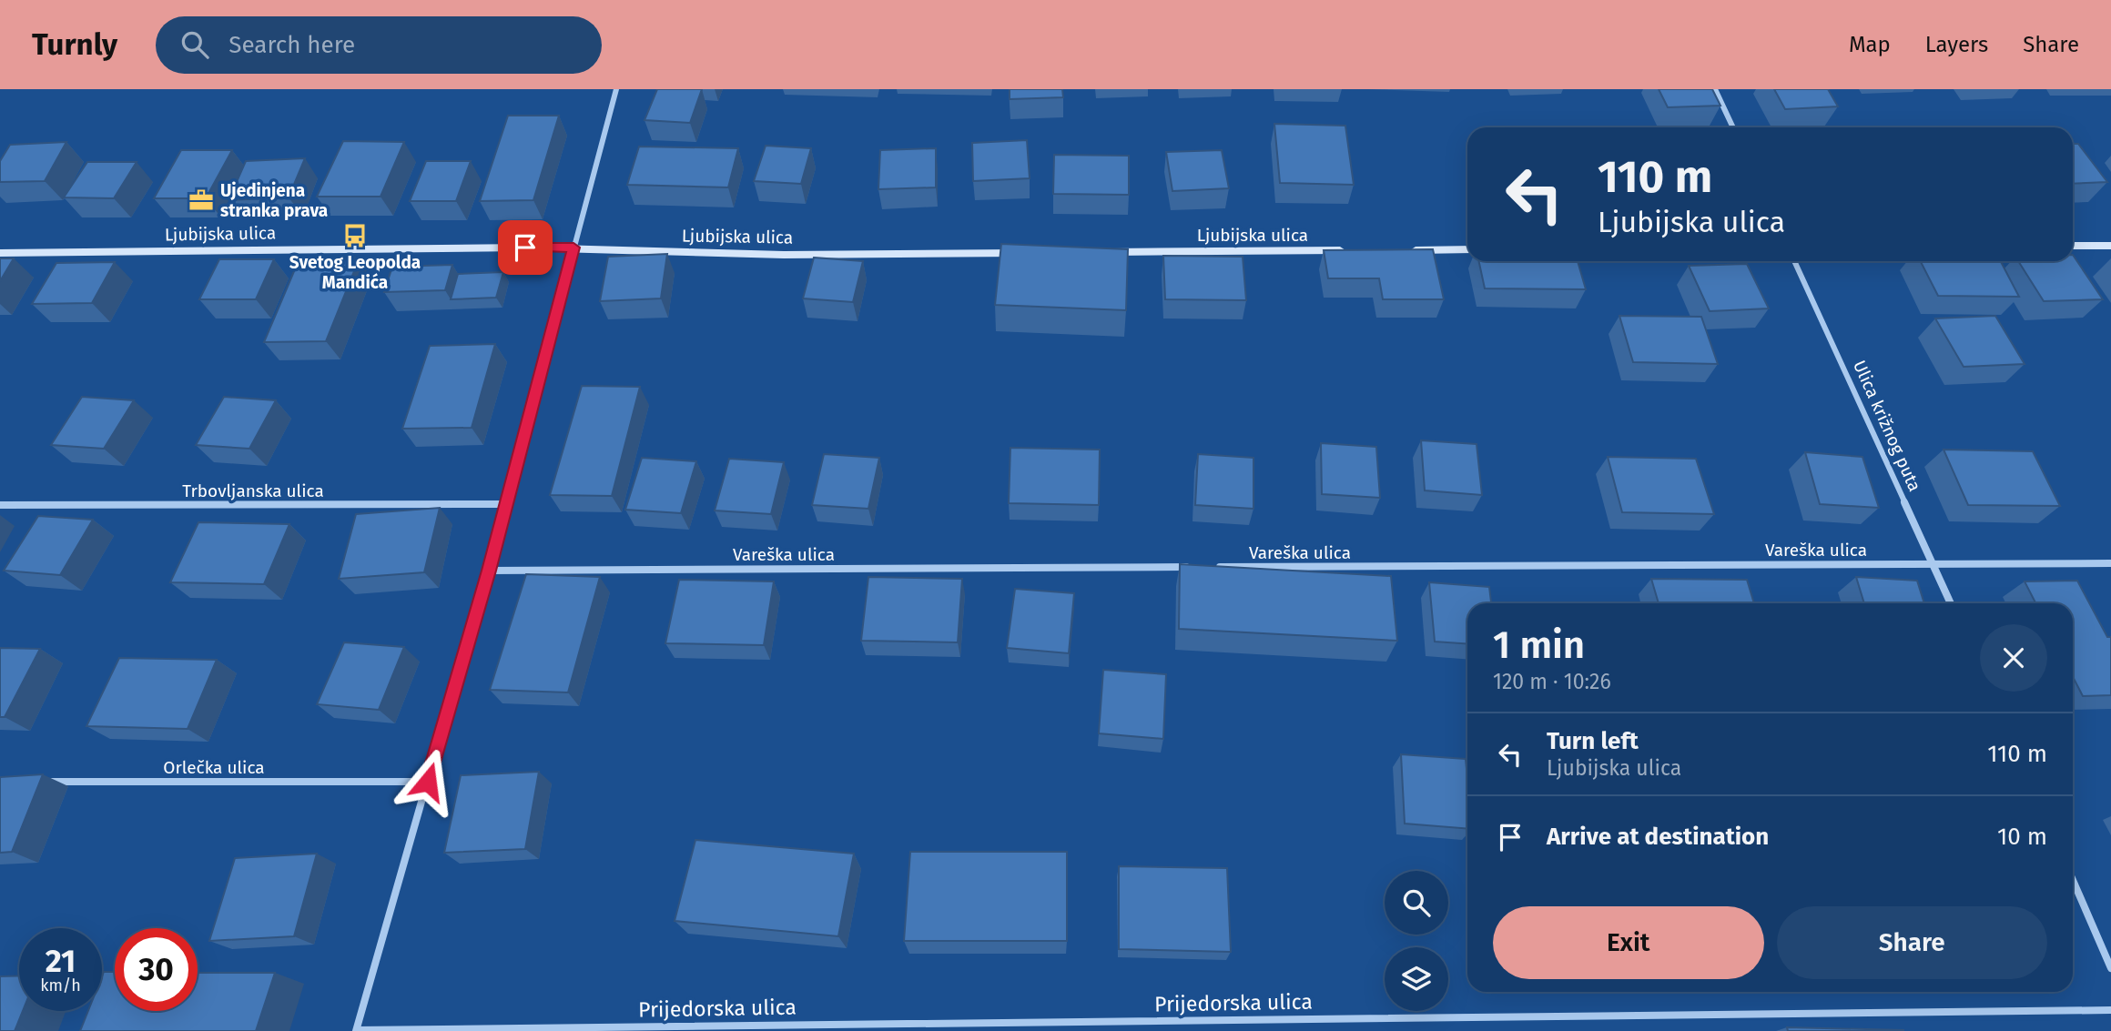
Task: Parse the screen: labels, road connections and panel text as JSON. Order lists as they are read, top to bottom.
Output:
{
  "streets": {
    "street": [
      "Ljubijska ulica",
      "Ulica križnog puta",
      "Trbovljanska ulica",
      "Vareška ulica",
      "Orlečka ulica",
      "Prijedorska ulica"
    ]
  },
  "crossings": [
    ["Ulica križnog puta", "Vareška ulica"]
  ],
  "places": {
    "office": ["Ujedinjena stranka prava"],
    "bus stop": ["Svetog Leopolda Mandića"]
  },
  "page": {
    "header": "Turnly",
    "search": "Search here",
    "nav": ["Map", "Layers", "Share"],
    "turn": ["110 m", "Ljubijska ulica"],
    "heading": ["1 min", "120 m · 10:26"],
    "list": [
      {
        "name": "Turn left",
        "note": "Ljubijska ulica",
        "value": "110 m"
      },
      {
        "name": "Arrive at destination",
        "value": "10 m"
      }
    ],
    "buttons": ["Exit", "Share"],
    "speed": "21 km/h",
    "limit": "30"
  }
}
